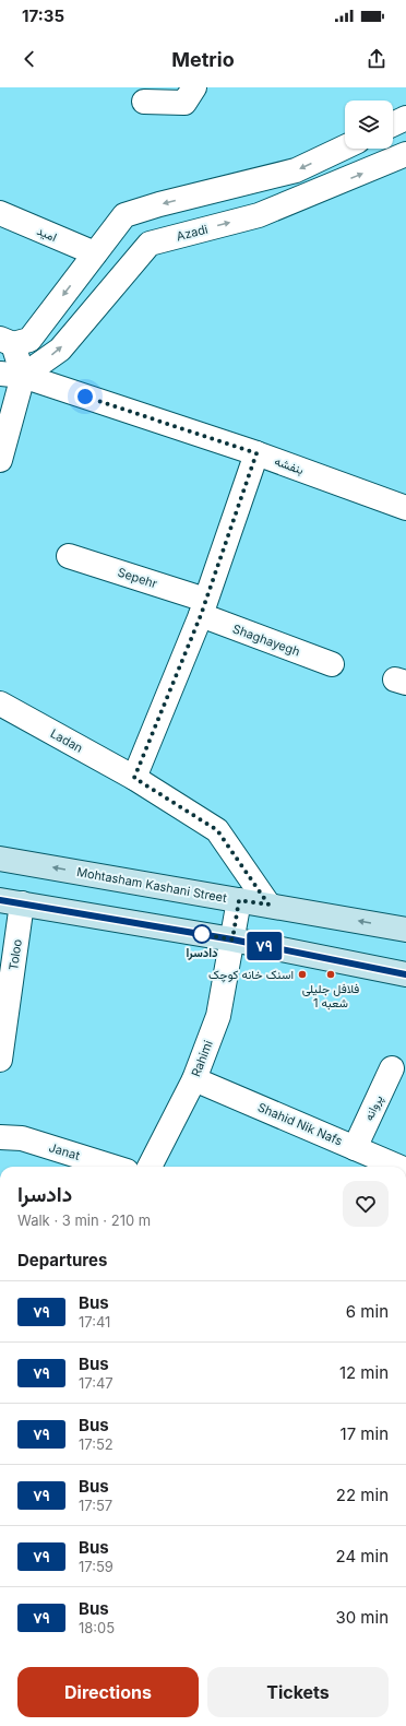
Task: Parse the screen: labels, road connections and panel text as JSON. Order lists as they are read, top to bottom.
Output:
{
  "streets": {
    "main road": ["Mohtasham Kashani Street"],
    "street": [
      "Azadi",
      "امید",
      "بنفشه",
      "Sepehr",
      "Shaghayegh",
      "Ladan",
      "Toloo",
      "Rahimi",
      "پروانه",
      "Shahid Nik Nafs",
      "Janat"
    ]
  },
  "crossings": [
    ["Azadi", "بنفشه"],
    ["Sepehr", "Shaghayegh"],
    ["Ladan", "Mohtasham Kashani Street"],
    ["Mohtasham Kashani Street", "Rahimi"],
    ["Rahimi", "Shahid Nik Nafs"],
    ["پروانه", "Shahid Nik Nafs"]
  ],
  "places": ["دادسرا", "اسنک خانه کوچک", "فلافل جلیلی شعبه 1"],
  "lines": ["bus line ۷۹"],
  "page": {
    "status": "17:35",
    "header": "Metrio",
    "on_map": "۷۹",
    "heading": [
      ["دادسرا", "Walk · 3 min · 210 m"],
      "Departures"
    ],
    "list": [
      {
        "mark": "۷۹",
        "name": "Bus",
        "note": "17:41",
        "value": "6 min"
      },
      {
        "mark": "۷۹",
        "name": "Bus",
        "note": "17:47",
        "value": "12 min"
      },
      {
        "mark": "۷۹",
        "name": "Bus",
        "note": "17:52",
        "value": "17 min"
      },
      {
        "mark": "۷۹",
        "name": "Bus",
        "note": "17:57",
        "value": "22 min"
      },
      {
        "mark": "۷۹",
        "name": "Bus",
        "note": "17:59",
        "value": "24 min"
      },
      {
        "mark": "۷۹",
        "name": "Bus",
        "note": "18:05",
        "value": "30 min"
      }
    ],
    "buttons": ["Directions", "Tickets"]
  }
}
